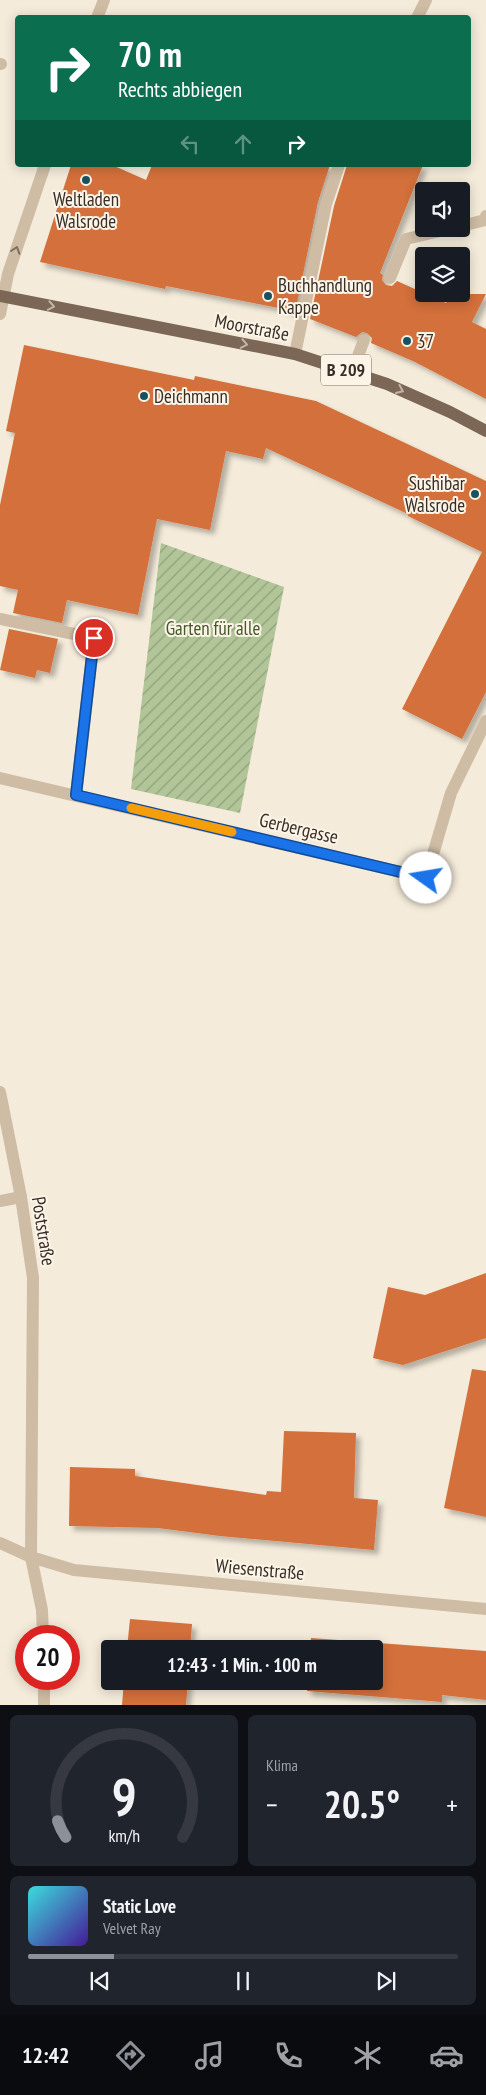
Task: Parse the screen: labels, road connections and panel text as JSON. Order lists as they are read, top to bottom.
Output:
{
  "streets": {
    "main road": ["Moorstraße", "B 209"],
    "street": ["Gerbergasse", "Poststraße", "Wiesenstraße"]
  },
  "crossings": [
    ["Poststraße", "Wiesenstraße"]
  ],
  "one_way": ["Moorstraße"],
  "parks": ["Garten für alle"],
  "places": [
    "Weltladen Walsrode",
    "Buchhandlung Kappe",
    "37",
    "Deichmann",
    "Sushibar Walsrode"
  ],
  "page": {
    "turn": ["70 m", "Rechts abbiegen"],
    "limit": "20",
    "trip": "12:43 · 1 Min. · 100 m",
    "tile": "Klima",
    "heat": ["−", "20.5°", "+"],
    "song": ["Static Love", "Velvet Ray"],
    "tabs": "12:42",
    "gauge": ["9", "km/h"]
  }
}
